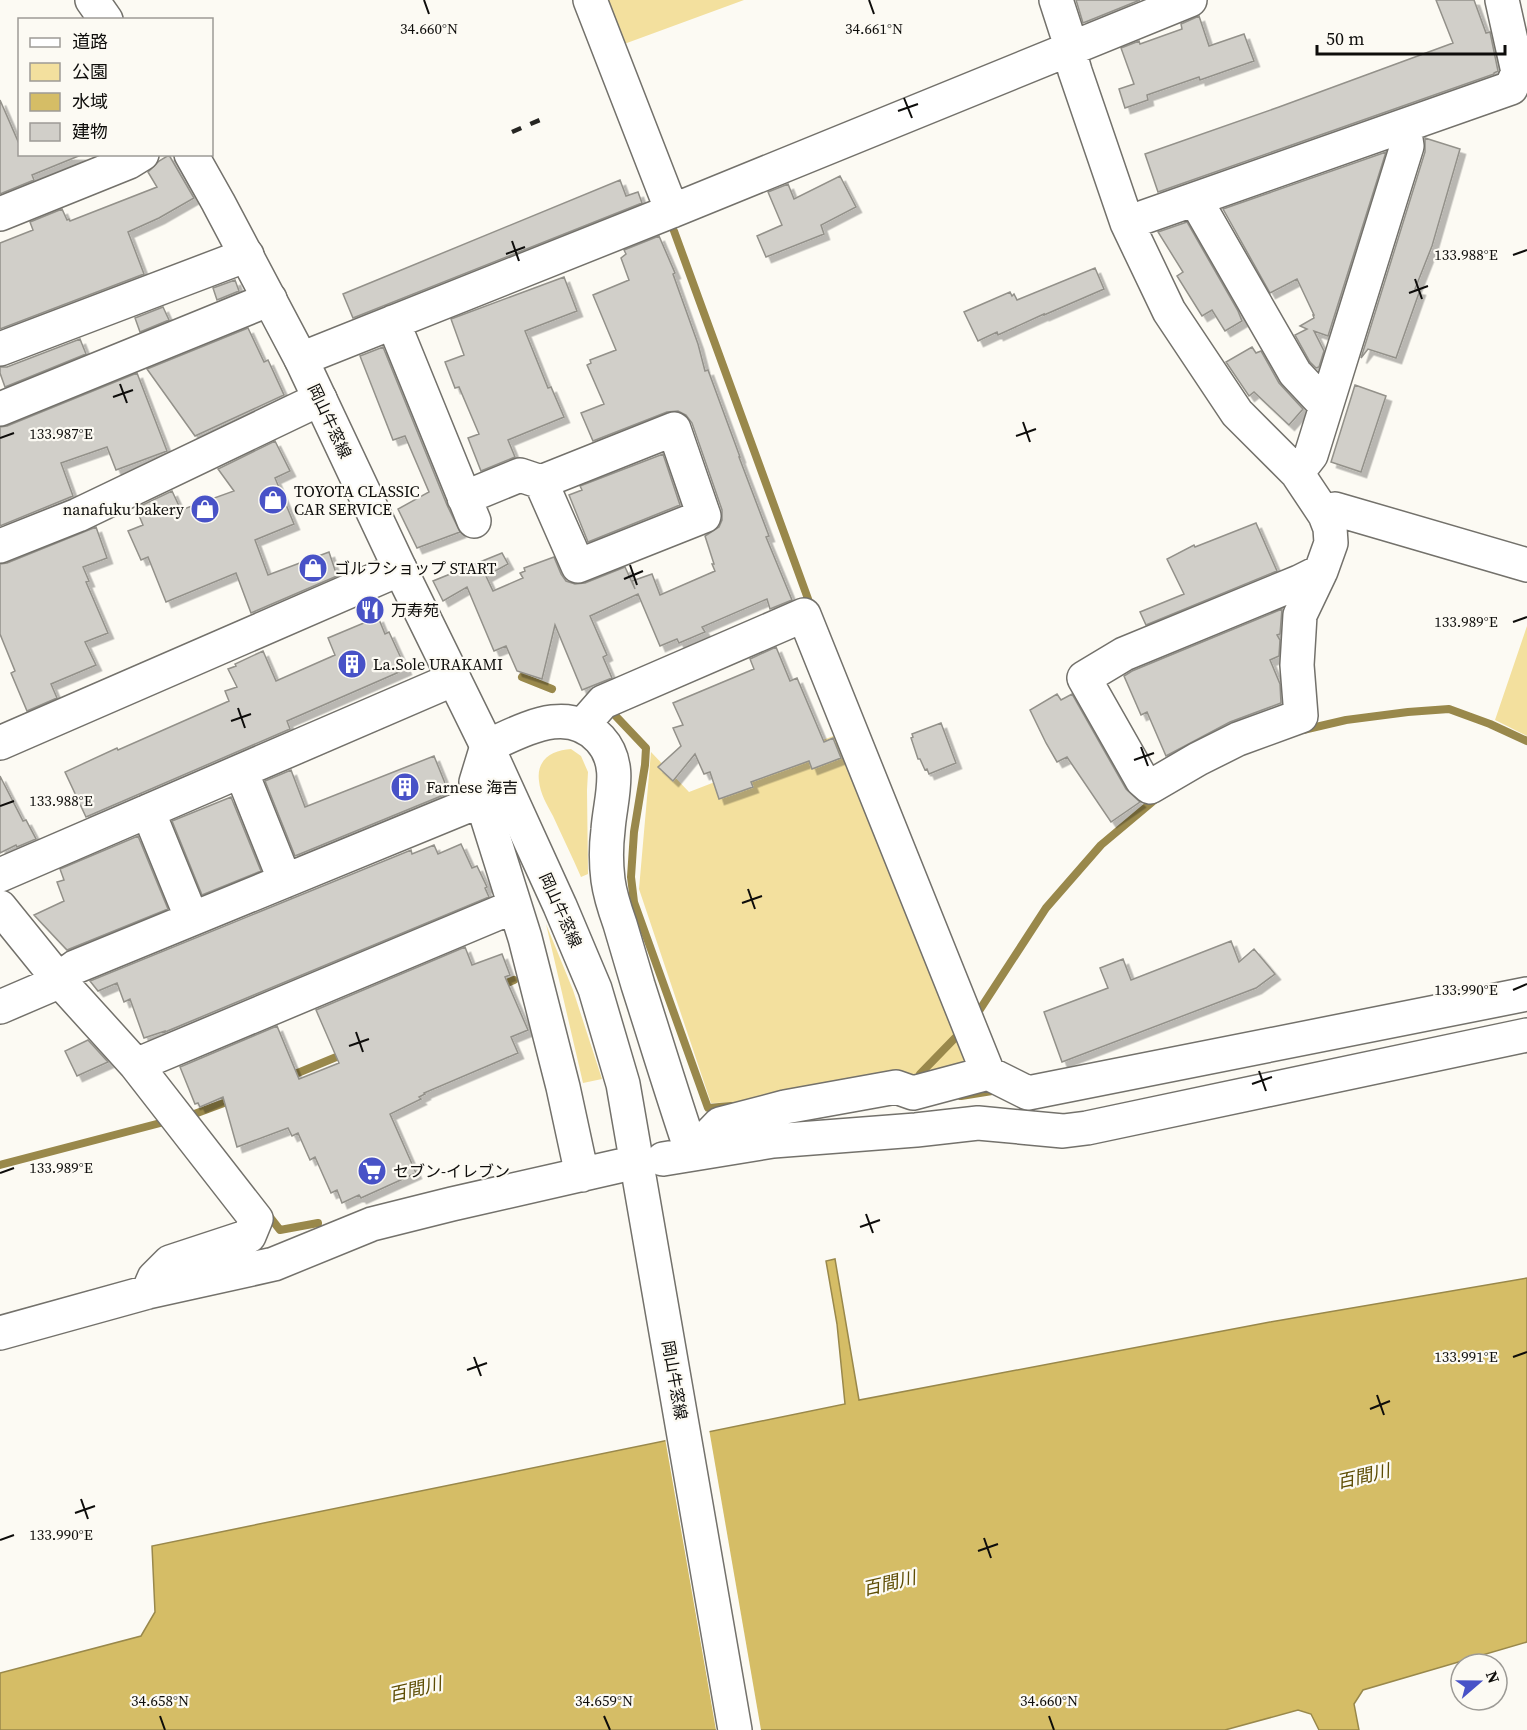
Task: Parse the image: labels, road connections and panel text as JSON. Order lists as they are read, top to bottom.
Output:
{
  "streets": {
    "street": ["岡山牛窓線"]
  },
  "water": ["百間川"],
  "places": {
    "shop": ["TOYOTA CLASSIC CAR SERVICE", "nanafuku bakery", "ゴルフショップ START"],
    "restaurant": ["万寿苑"],
    "building": ["La.Sole URAKAMI", "Farnese 海吉"],
    "supermarket": ["セブン-イレブン"]
  },
  "legend": [
    "道路",
    "公園",
    "水域",
    "建物"
  ],
  "scale_bar": "50 m",
  "north": "right",
  "coordinates": [
    "34.660°N",
    "34.661°N",
    "133.988°E",
    "133.987°E",
    "133.989°E",
    "133.990°E",
    "133.991°E",
    "34.658°N",
    "34.659°N"
  ]
}
